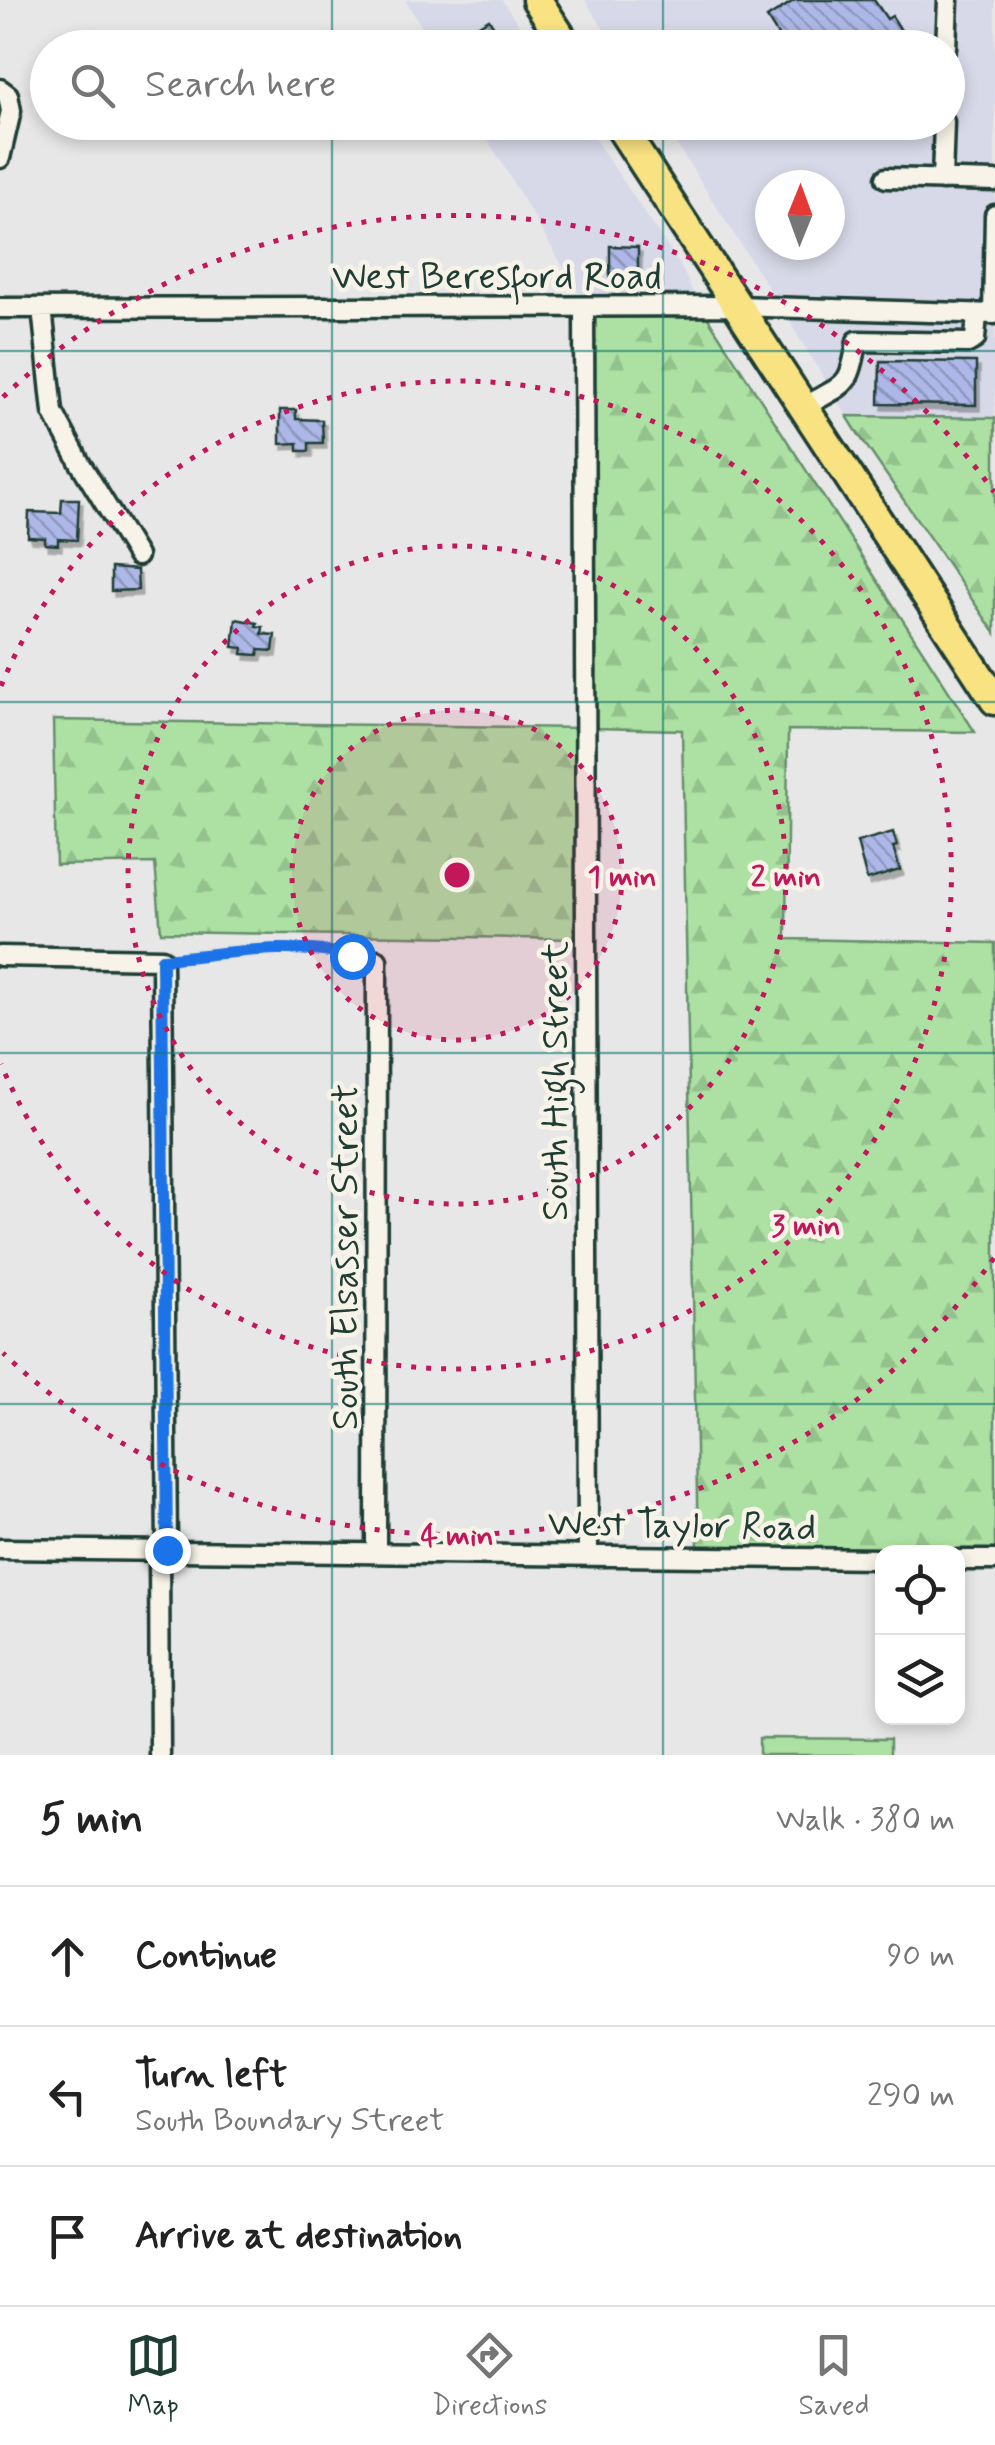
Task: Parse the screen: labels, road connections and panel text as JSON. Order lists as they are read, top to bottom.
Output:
{
  "streets": {
    "street": [
      "West Beresford Road",
      "South High Street",
      "South Elsasser Street",
      "West Taylor Road"
    ]
  },
  "crossings": [
    ["West Beresford Road", "South High Street"],
    ["South High Street", "West Taylor Road"],
    ["South Elsasser Street", "West Taylor Road"]
  ],
  "north": "top",
  "page": {
    "search": "Search here",
    "heading": ["5 min", "Walk · 380 m"],
    "list": [
      ["Continue", "90 m"],
      ["Turn left", "South Boundary Street", "290 m"],
      "Arrive at destination"
    ],
    "nav": ["Map", "Directions", "Saved"]
  },
  "rings": [
    "1 min",
    "2 min",
    "3 min",
    "4 min"
  ]
}
